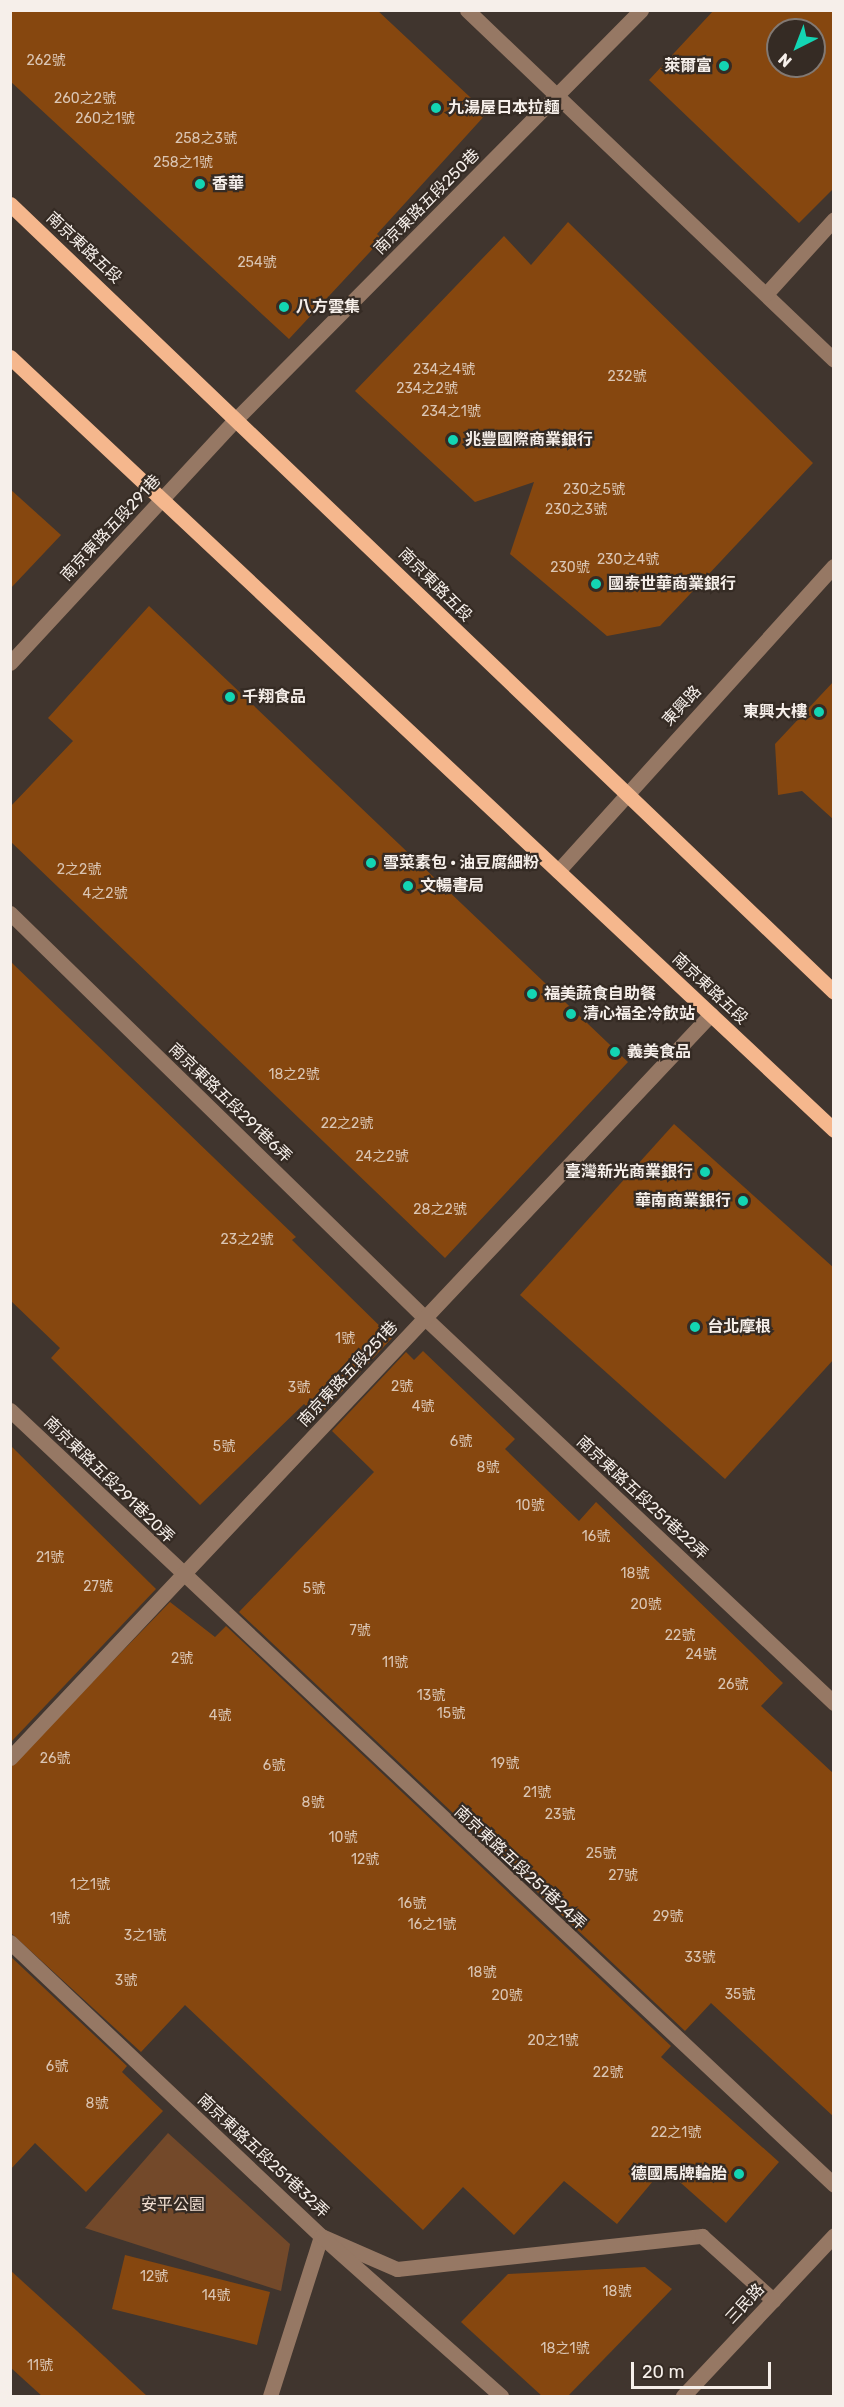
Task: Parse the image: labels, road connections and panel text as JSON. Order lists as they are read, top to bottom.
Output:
{
  "streets": {
    "main road": ["南京東路五段"],
    "street": [
      "南京東路五段250巷",
      "南京東路五段291巷",
      "東興路",
      "南京東路五段291巷6弄",
      "南京東路五段251巷",
      "南京東路五段291巷20弄",
      "南京東路五段251巷22弄",
      "南京東路五段251巷24弄",
      "南京東路五段251巷32弄",
      "三民路"
    ]
  },
  "crossings": [
    ["南京東路五段250巷", "南京東路五段"],
    ["南京東路五段250巷", "南京東路五段291巷"],
    ["南京東路五段", "南京東路五段291巷"],
    ["南京東路五段", "東興路"],
    ["南京東路五段", "南京東路五段251巷"],
    ["南京東路五段291巷6弄", "南京東路五段251巷"],
    ["南京東路五段291巷6弄", "南京東路五段251巷22弄"],
    ["南京東路五段251巷", "南京東路五段291巷20弄"],
    ["南京東路五段251巷", "南京東路五段251巷22弄"],
    ["南京東路五段251巷", "南京東路五段251巷24弄"],
    ["南京東路五段291巷20弄", "南京東路五段251巷24弄"],
    ["南京東路五段251巷32弄", "三民路"]
  ],
  "parks": ["安平公園"],
  "places": [
    "萊爾富",
    "九湯屋日本拉麵",
    "香華",
    "八方雲集",
    "兆豐國際商業銀行",
    "國泰世華商業銀行",
    "千翔食品",
    "東興大樓",
    "雪菜素包 · 油豆腐細粉",
    "文暢書局",
    "福美蔬食自助餐",
    "清心福全冷飲站",
    "義美食品",
    "臺灣新光商業銀行",
    "華南商業銀行",
    "台北摩根",
    "德國馬牌輪胎"
  ],
  "house_numbers": [
    "262號",
    "260之2號",
    "260之1號",
    "258之3號",
    "258之1號",
    "254號",
    "234之4號",
    "232號",
    "234之2號",
    "234之1號",
    "230之5號",
    "230之3號",
    "230之4號",
    "230號",
    "2之2號",
    "4之2號",
    "18之2號",
    "22之2號",
    "24之2號",
    "28之2號",
    "23之2號",
    "1號",
    "2號",
    "3號",
    "4號",
    "6號",
    "5號",
    "8號",
    "10號",
    "16號",
    "21號",
    "18號",
    "27號",
    "5號",
    "20號",
    "7號",
    "22號",
    "24號",
    "2號",
    "11號",
    "26號",
    "13號",
    "15號",
    "4號",
    "26號",
    "19號",
    "6號",
    "21號",
    "8號",
    "23號",
    "10號",
    "25號",
    "12號",
    "27號",
    "1之1號",
    "16號",
    "29號",
    "1號",
    "16之1號",
    "3之1號",
    "33號",
    "18號",
    "3號",
    "35號",
    "20號",
    "20之1號",
    "6號",
    "22號",
    "8號",
    "22之1號",
    "12號",
    "18號",
    "14號",
    "18之1號",
    "11號"
  ],
  "scale_bar": "20 m",
  "north": "bottom left"
}
